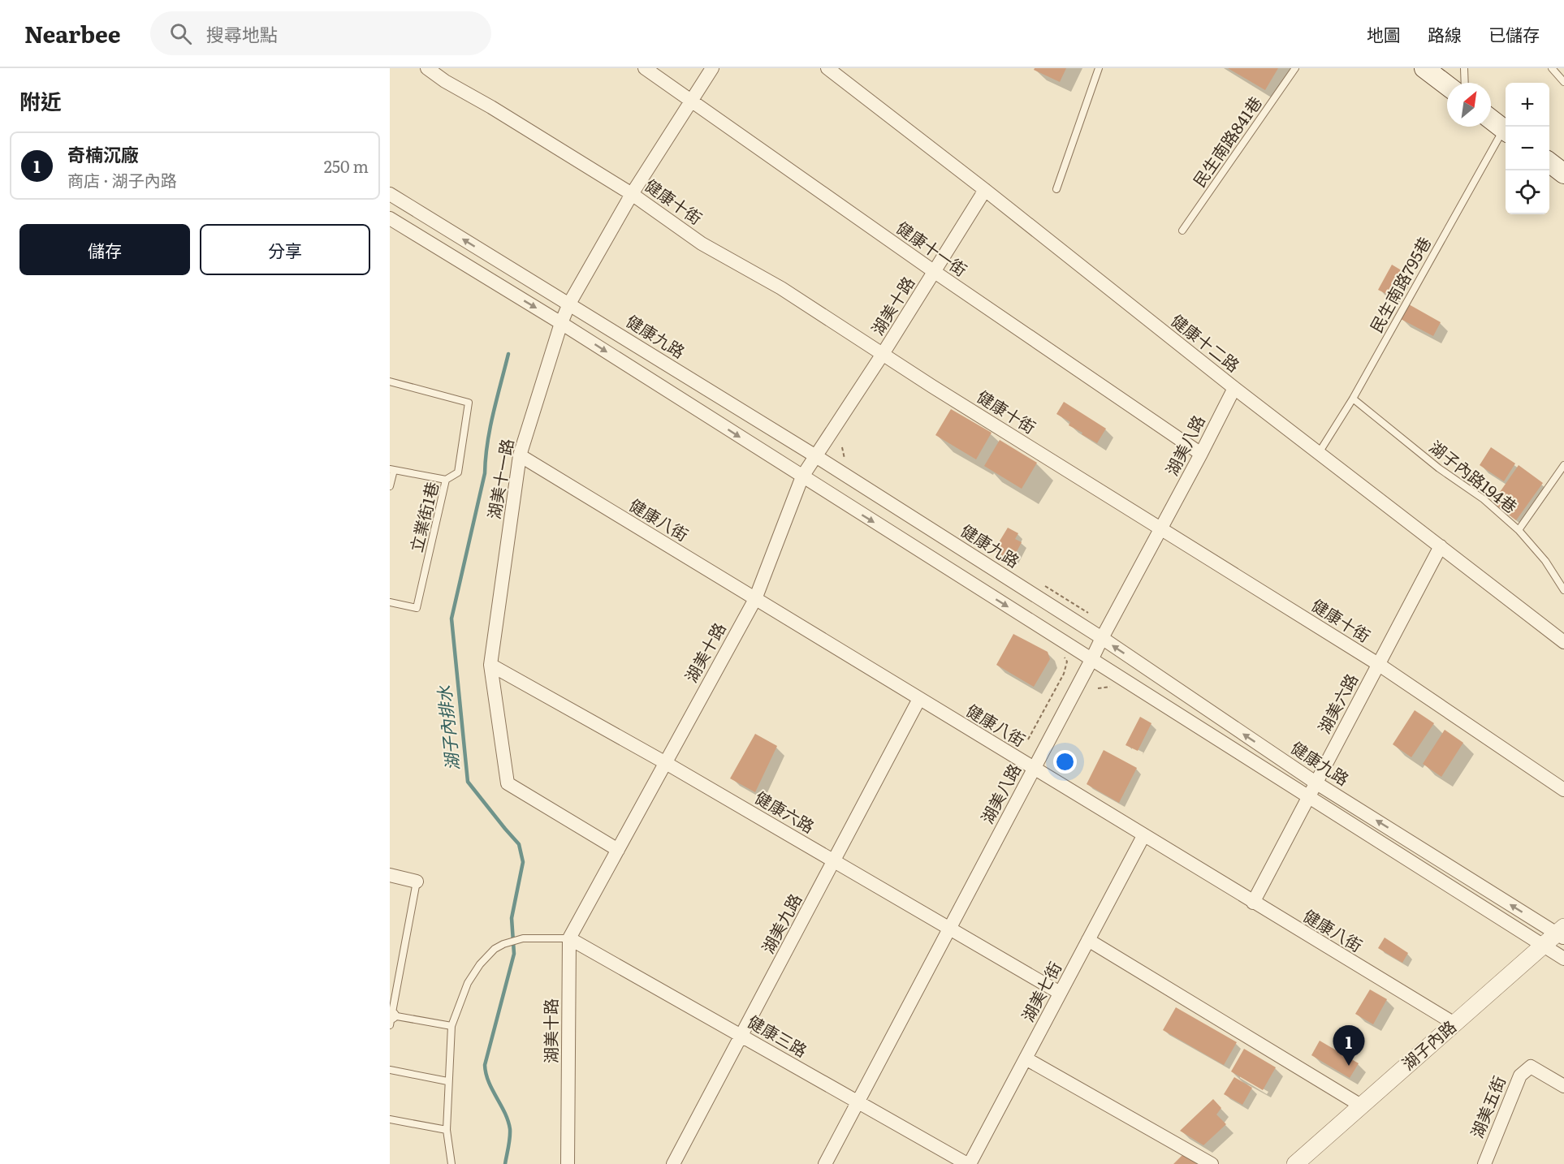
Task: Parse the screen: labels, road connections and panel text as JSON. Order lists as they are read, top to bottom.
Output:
{
  "streets": {
    "street": [
      "健康十街",
      "健康十一街",
      "湖美十路",
      "健康九路",
      "健康十二路",
      "湖美八路",
      "湖美十一路",
      "健康八街",
      "湖美六路",
      "健康六路",
      "湖美九路",
      "湖美七街",
      "健康三路",
      "湖子內路",
      "湖美五街"
    ],
    "lane": [
      "民生南路841巷",
      "民生南路795巷",
      "湖子內路194巷",
      "立業街1巷"
    ]
  },
  "crossings": [
    ["健康十街", "湖美十路"],
    ["健康十街", "湖美八路"],
    ["健康十街", "湖美十一路"],
    ["健康十街", "湖美六路"],
    ["健康十一街", "湖美十路"],
    ["健康十一街", "湖美八路"],
    ["健康十一街", "湖美十一路"],
    ["民生南路795巷", "健康十二路"],
    ["民生南路795巷", "湖子內路194巷"],
    ["湖美十路", "健康九路"],
    ["湖美十路", "健康十二路"],
    ["湖美十路", "湖美十一路"],
    ["湖美十路", "健康八街"],
    ["湖美十路", "健康六路"],
    ["湖美十路", "健康三路"],
    ["健康九路", "湖美八路"],
    ["健康九路", "湖美十一路"],
    ["健康九路", "湖美六路"],
    ["健康九路", "湖子內路"],
    ["健康十二路", "湖美八路"],
    ["健康十二路", "湖美六路"],
    ["湖美八路", "健康八街"],
    ["湖美八路", "健康六路"],
    ["湖美八路", "健康三路"],
    ["湖美十一路", "健康八街"],
    ["湖美十一路", "健康六路"],
    ["健康八街", "湖美六路"],
    ["健康八街", "湖美九路"],
    ["健康八街", "湖美七街"],
    ["健康八街", "湖子內路"],
    ["健康六路", "湖美九路"],
    ["健康六路", "湖美七街"],
    ["湖美九路", "健康三路"],
    ["湖美七街", "健康三路"]
  ],
  "water": ["湖子內排水"],
  "north": "top right",
  "page": {
    "header": "Nearbee",
    "search": "搜尋地點",
    "nav": ["地圖", "路線", "已儲存"],
    "heading": "附近",
    "map_buttons": ["+", "−"],
    "list": [
      {
        "mark": "1",
        "name": "奇楠沉廠",
        "note": "商店 · 湖子內路",
        "value": "250 m"
      }
    ],
    "buttons": ["儲存", "分享"],
    "pins": "1"
  }
}
